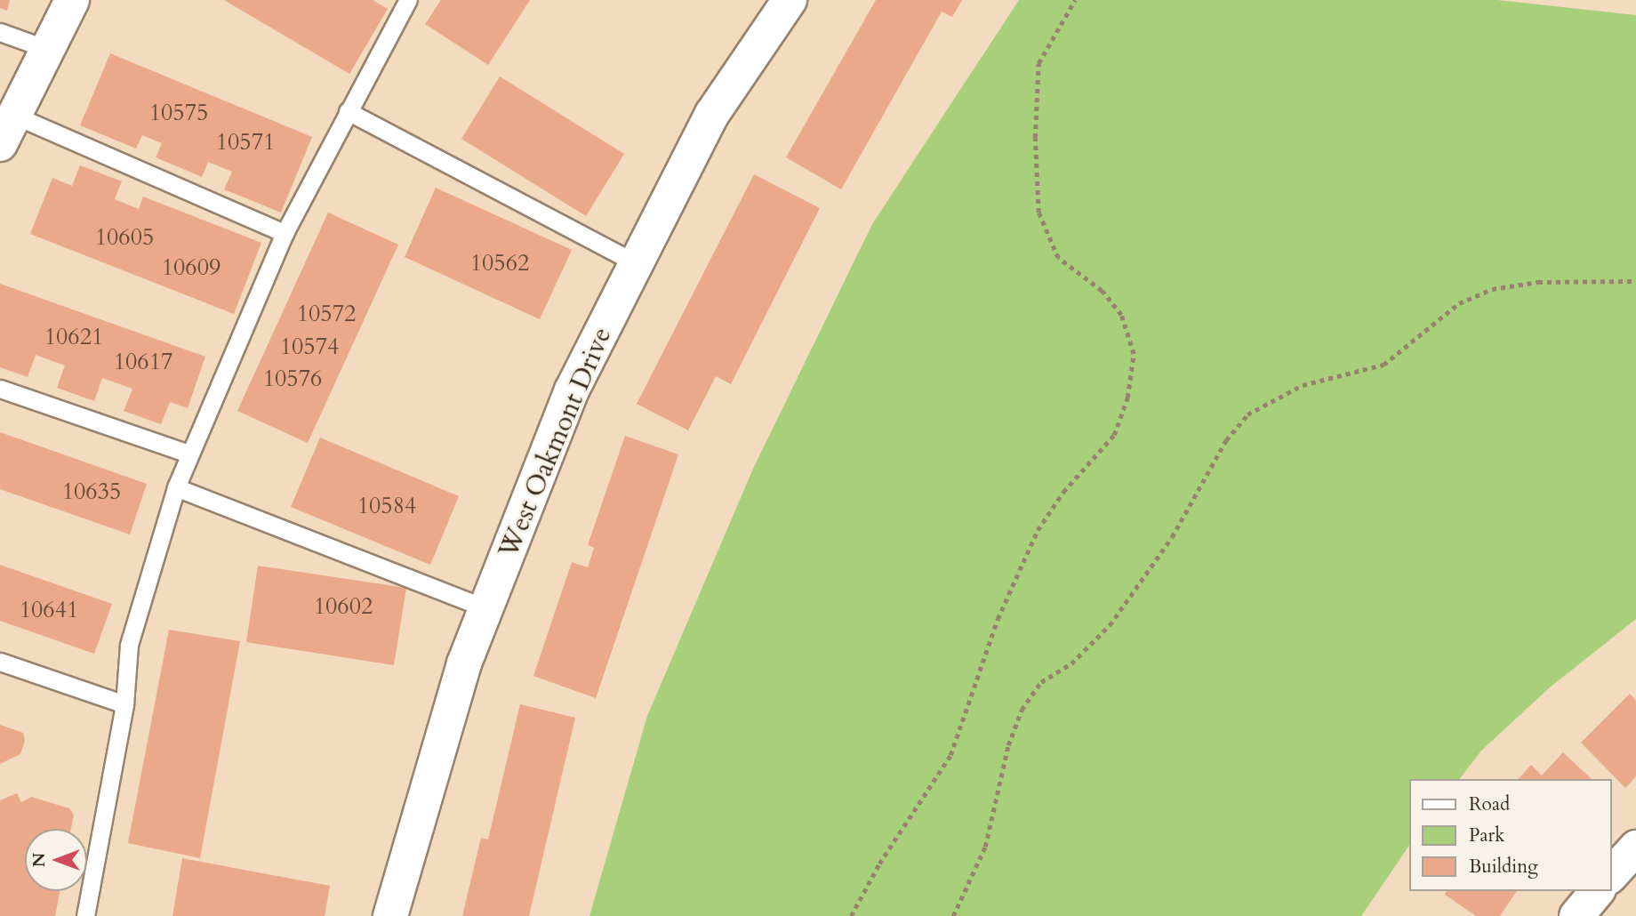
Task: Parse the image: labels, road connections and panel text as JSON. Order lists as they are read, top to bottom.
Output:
{
  "streets": {
    "street": ["West Oakmont Drive"]
  },
  "house_numbers": [
    "10575",
    "10571",
    "10605",
    "10562",
    "10609",
    "10572",
    "10621",
    "10574",
    "10617",
    "10576",
    "10635",
    "10584",
    "10602",
    "10641"
  ],
  "legend": ["Road", "Park", "Building"],
  "north": "left"
}
